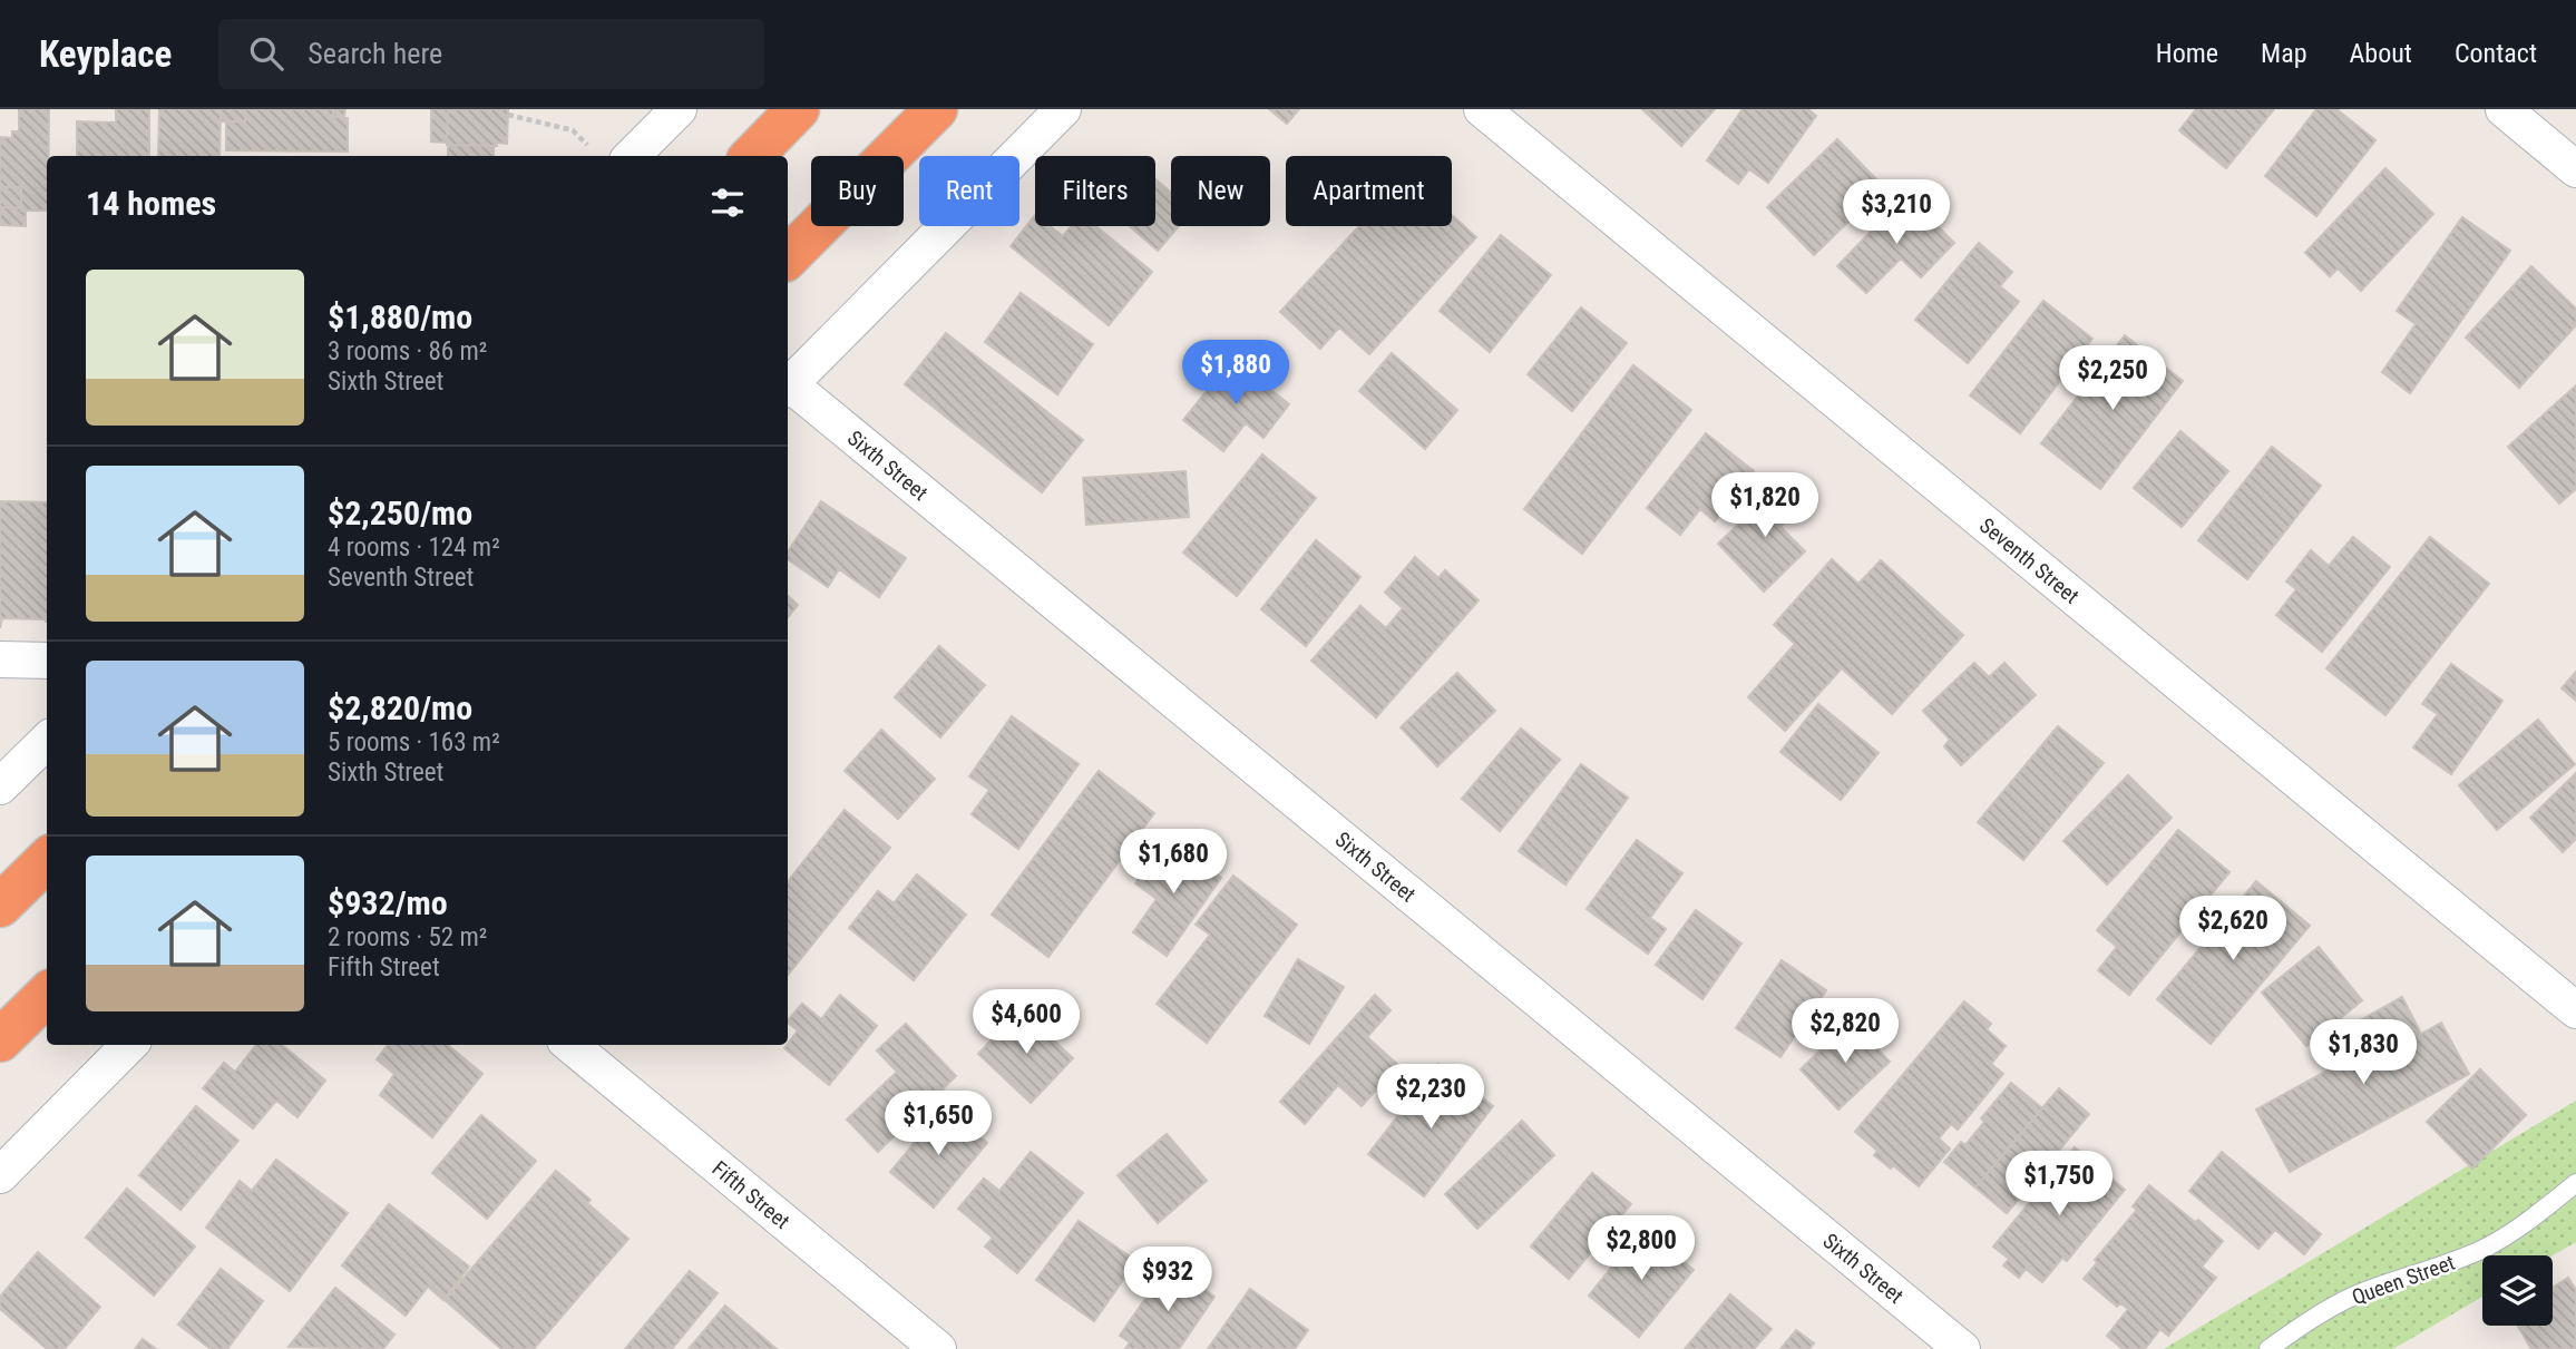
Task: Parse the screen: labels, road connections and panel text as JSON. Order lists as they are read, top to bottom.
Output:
{
  "streets": {
    "street": ["Sixth Street", "Seventh Street", "Fifth Street"],
    "lane": ["Queen Street"]
  },
  "page": {
    "header": "Keyplace",
    "search": "Search here",
    "nav": [
      "Home",
      "Map",
      "About",
      "Contact"
    ],
    "chip": [
      "Buy",
      "Rent",
      "Filters",
      "New",
      "Apartment"
    ],
    "heading": "14 homes",
    "price": [
      "$3,210",
      "$1,880",
      "$2,250",
      "$1,820",
      "$1,680",
      "$2,620",
      "$4,600",
      "$2,820",
      "$1,830",
      "$2,230",
      "$1,650",
      "$1,750",
      "$2,800",
      "$932"
    ],
    "list": [
      {
        "name": "$1,880/mo",
        "note": "3 rooms · 86 m² · Sixth Street"
      },
      {
        "name": "$2,250/mo",
        "note": "4 rooms · 124 m² · Seventh Street"
      },
      {
        "name": "$2,820/mo",
        "note": "5 rooms · 163 m² · Sixth Street"
      },
      {
        "name": "$932/mo",
        "note": "2 rooms · 52 m² · Fifth Street"
      }
    ]
  }
}
